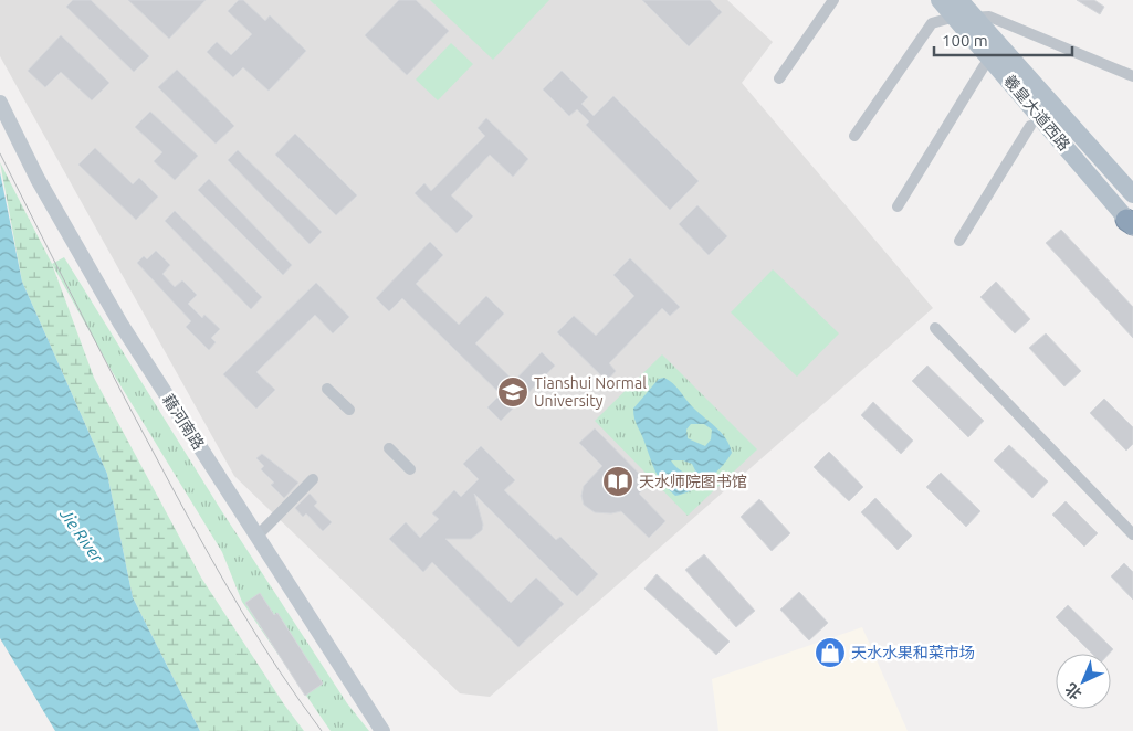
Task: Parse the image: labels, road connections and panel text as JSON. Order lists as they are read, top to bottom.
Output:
{
  "streets": {
    "main road": ["羲皇大道西路", "藉河南路"]
  },
  "water": ["Jie River"],
  "places": {
    "school or university": ["Tianshui Normal University"],
    "library": ["天水师院图书馆"],
    "shop": ["天水水果和菜市场"]
  },
  "scale_bar": "100 m",
  "north": "bottom left"
}
